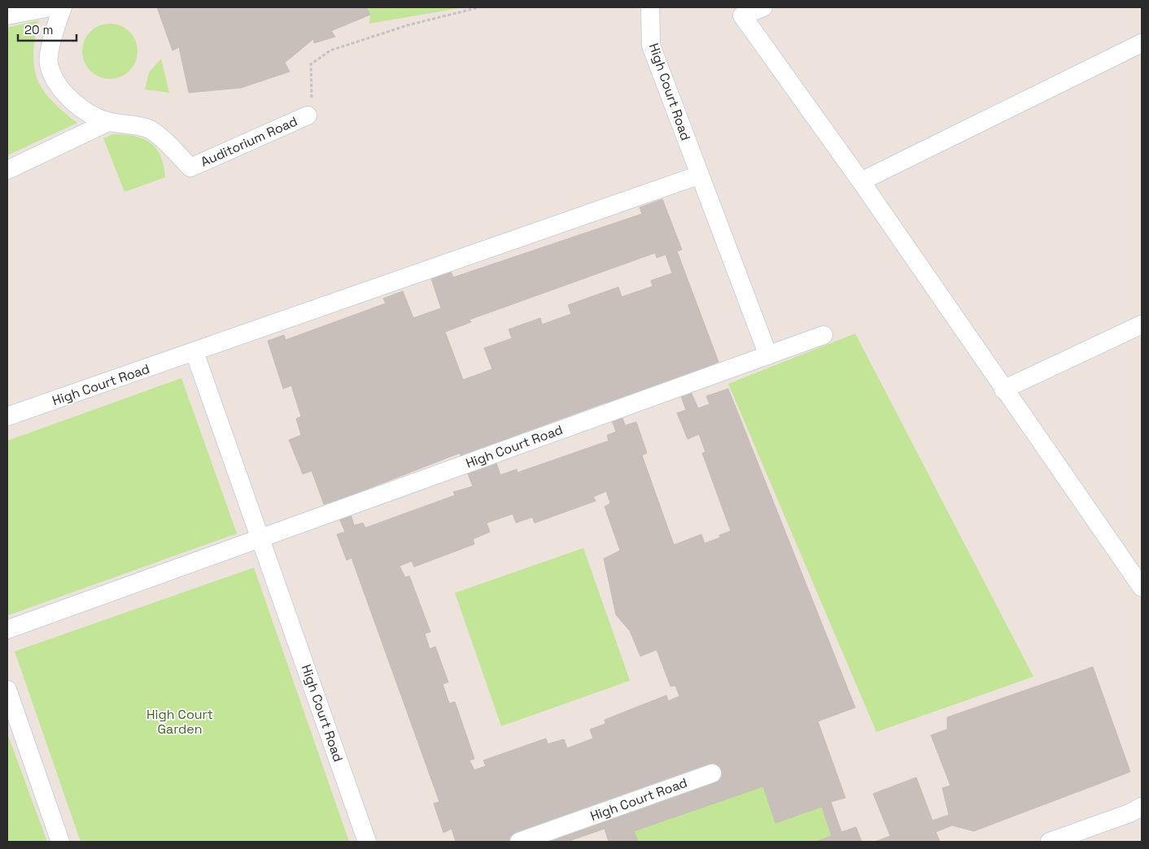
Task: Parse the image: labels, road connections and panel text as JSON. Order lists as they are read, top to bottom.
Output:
{
  "streets": {
    "street": ["High Court Road", "Auditorium Road"]
  },
  "parks": ["High Court Garden"],
  "scale_bar": "20 m"
}
